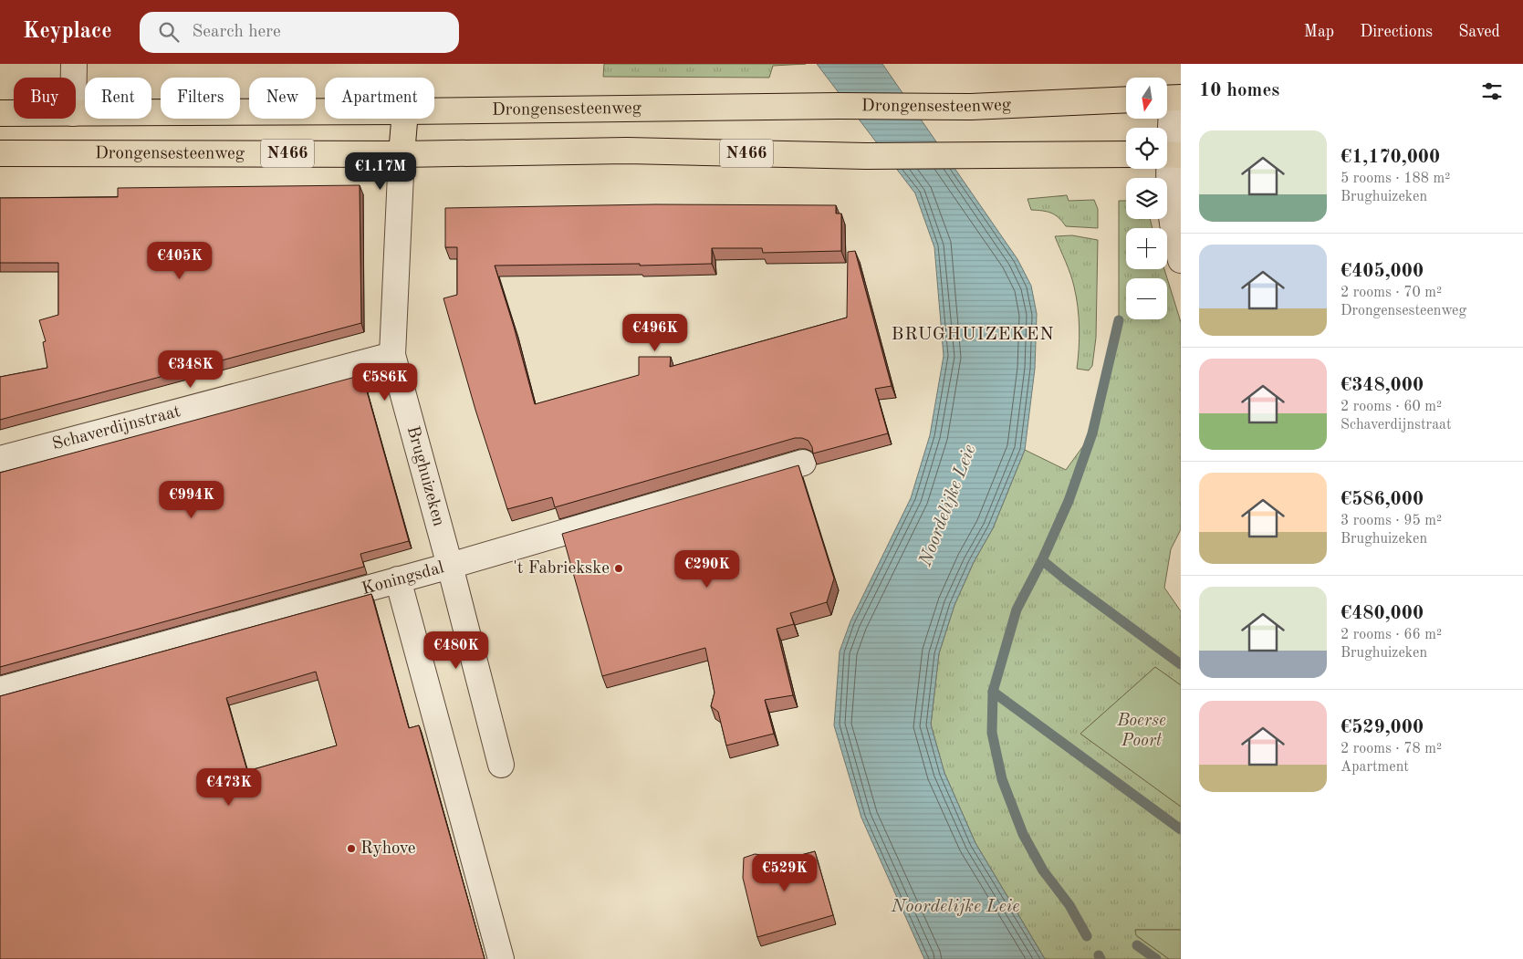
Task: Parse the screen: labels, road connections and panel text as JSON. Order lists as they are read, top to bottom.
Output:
{
  "streets": {
    "main road": ["Drongensesteenweg", "N466"],
    "street": ["Schaverdijnstraat", "Brughuizeken", "Koningsdal"]
  },
  "crossings": [
    ["Drongensesteenweg", "Brughuizeken"],
    ["Schaverdijnstraat", "Brughuizeken"],
    ["Brughuizeken", "Koningsdal"]
  ],
  "districts": ["BRUGHUIZEKEN"],
  "water": ["Noordelijke Leie"],
  "parks": ["Boerse Poort"],
  "places": ["'t Fabriekske", "Ryhove"],
  "north": "bottom",
  "page": {
    "header": "Keyplace",
    "search": "Search here",
    "nav": ["Map", "Directions", "Saved"],
    "heading": "10 homes",
    "map_buttons": ["+", "−"],
    "chip": [
      "Buy",
      "Rent",
      "Filters",
      "New",
      "Apartment"
    ],
    "list": [
      {
        "name": "€1,170,000",
        "note": "5 rooms · 188 m² · Brughuizeken"
      },
      {
        "name": "€405,000",
        "note": "2 rooms · 70 m² · Drongensesteenweg"
      },
      {
        "name": "€348,000",
        "note": "2 rooms · 60 m² · Schaverdijnstraat"
      },
      {
        "name": "€586,000",
        "note": "3 rooms · 95 m² · Brughuizeken"
      },
      {
        "name": "€480,000",
        "note": "2 rooms · 66 m² · Brughuizeken"
      },
      {
        "name": "€529,000",
        "note": "2 rooms · 78 m² · Apartment"
      }
    ],
    "price": [
      "€1.17M",
      "€405K",
      "€496K",
      "€348K",
      "€586K",
      "€994K",
      "€290K",
      "€480K",
      "€473K",
      "€529K"
    ]
  }
}
